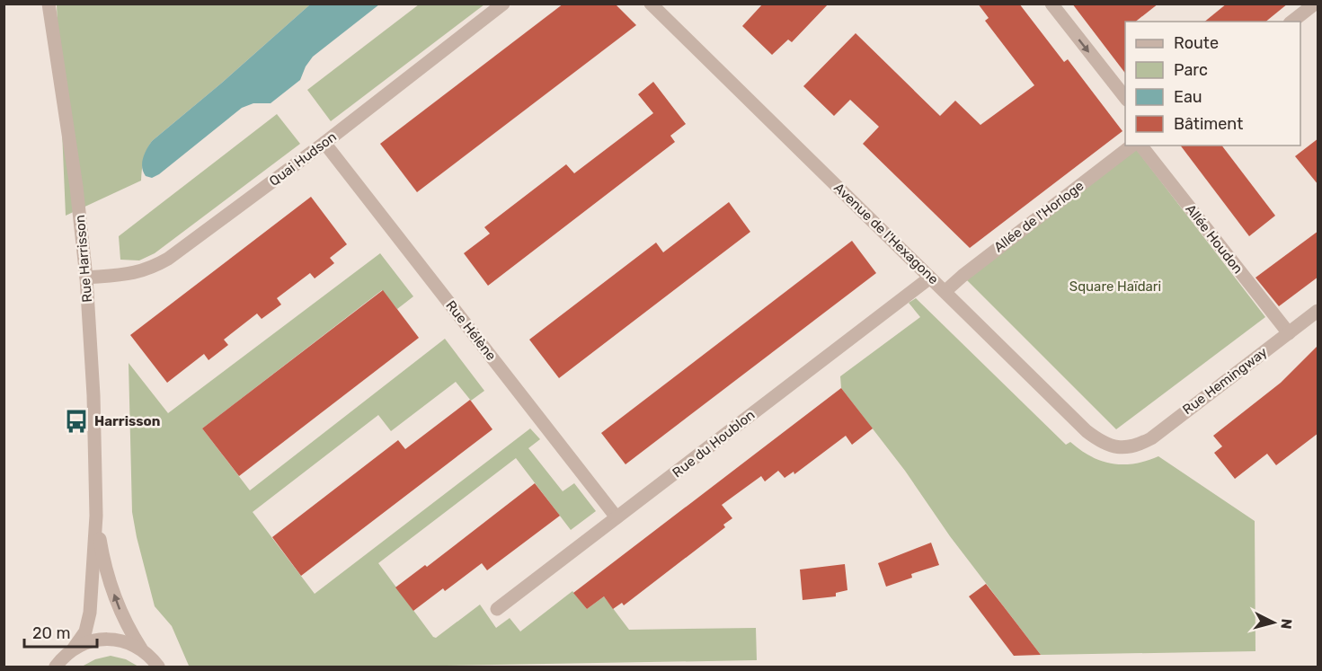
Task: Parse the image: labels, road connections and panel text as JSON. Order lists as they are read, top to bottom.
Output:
{
  "streets": {
    "street": [
      "Quai Hudson",
      "Allée de l'Horloge",
      "Avenue de l'Hexagone",
      "Allée Houdon",
      "Rue Harrisson",
      "Rue Hélène",
      "Rue Hemingway",
      "Rue du Houblon"
    ]
  },
  "crossings": [
    ["Quai Hudson", "Rue Harrisson"],
    ["Quai Hudson", "Rue Hélène"],
    ["Allée de l'Horloge", "Avenue de l'Hexagone"],
    ["Avenue de l'Hexagone", "Rue Hemingway"],
    ["Avenue de l'Hexagone", "Rue du Houblon"],
    ["Allée Houdon", "Rue Hemingway"],
    ["Rue Hélène", "Rue du Houblon"]
  ],
  "parks": ["Square Haïdari"],
  "places": {
    "bus stop": ["Harrisson"]
  },
  "legend": [
    "Route",
    "Parc",
    "Eau",
    "Bâtiment"
  ],
  "scale_bar": "20 m",
  "north": "right"
}
